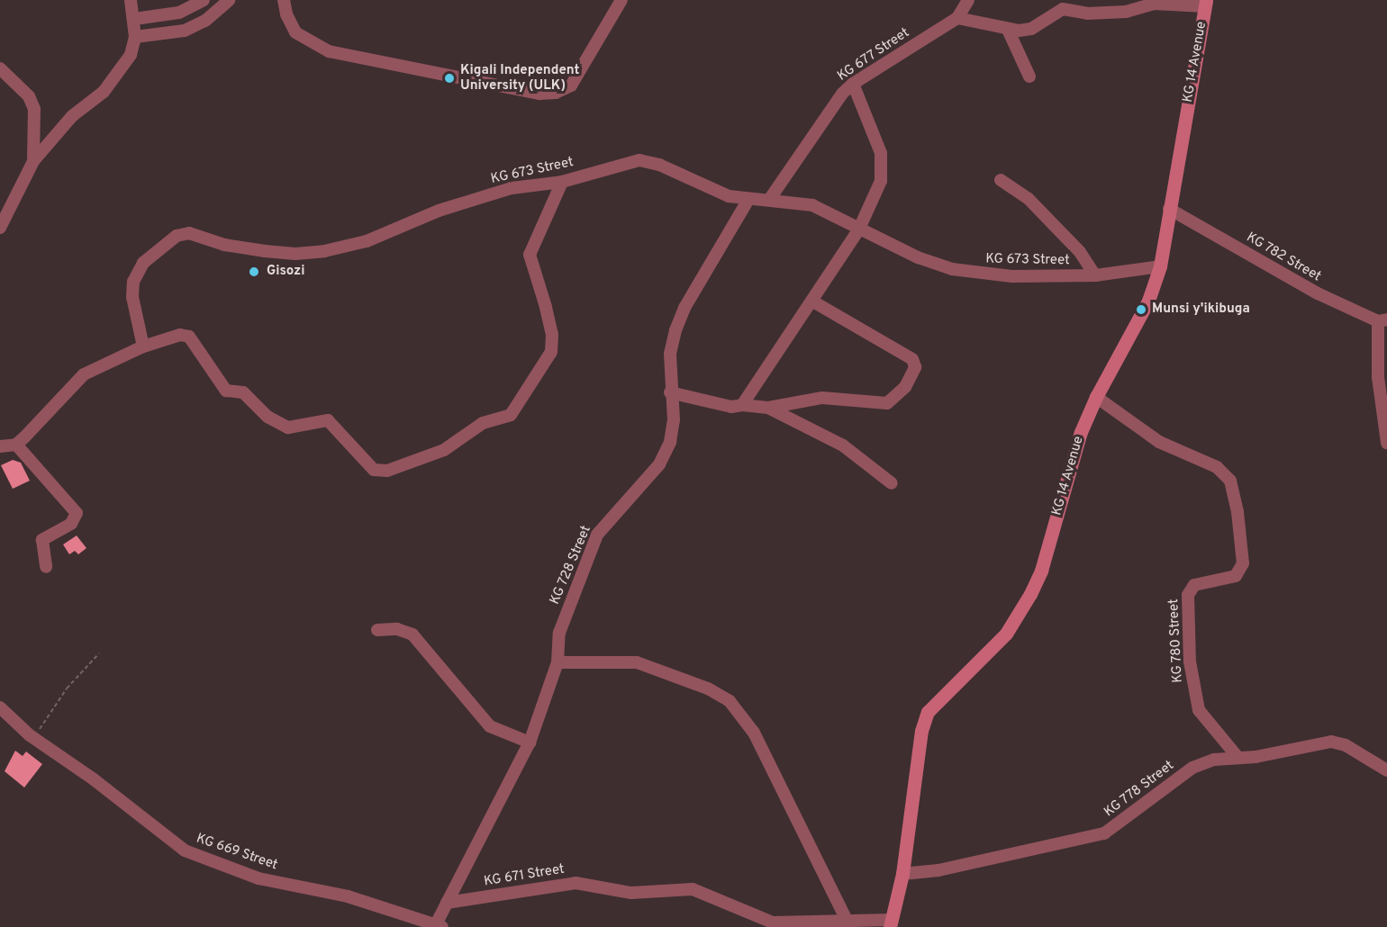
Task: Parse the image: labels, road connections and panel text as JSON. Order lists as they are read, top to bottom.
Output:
{
  "streets": {
    "main road": ["KG 14 Avenue"],
    "street": [
      "KG 677 Street",
      "KG 673 Street",
      "KG 782 Street",
      "KG 728 Street",
      "KG 780 Street",
      "KG 778 Street",
      "KG 669 Street",
      "KG 671 Street"
    ]
  },
  "crossings": [
    ["KG 677 Street", "KG 673 Street"],
    ["KG 14 Avenue", "KG 673 Street"],
    ["KG 14 Avenue", "KG 782 Street"],
    ["KG 14 Avenue", "KG 780 Street"],
    ["KG 14 Avenue", "KG 778 Street"],
    ["KG 14 Avenue", "KG 671 Street"],
    ["KG 673 Street", "KG 728 Street"],
    ["KG 728 Street", "KG 669 Street"],
    ["KG 728 Street", "KG 671 Street"],
    ["KG 780 Street", "KG 778 Street"]
  ],
  "places": ["Kigali Independent University (ULK)", "Gisozi", "Munsi y'ikibuga"]
}
